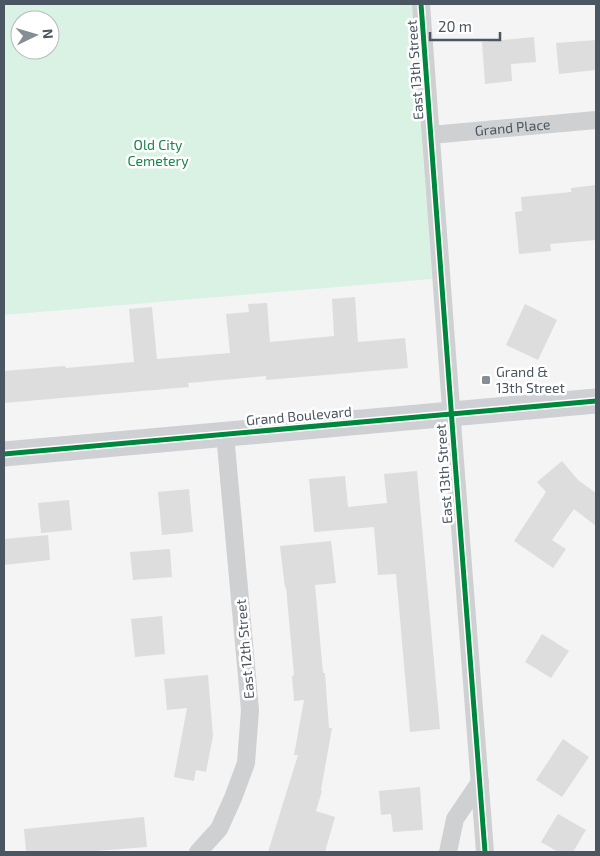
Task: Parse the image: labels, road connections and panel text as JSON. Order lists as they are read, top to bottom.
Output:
{
  "streets": {
    "main road": ["Grand Boulevard"],
    "street": ["East 13th Street", "Grand Place", "East 12th Street"]
  },
  "crossings": [
    ["East 13th Street", "Grand Place"],
    ["East 13th Street", "Grand Boulevard"],
    ["Grand Boulevard", "East 12th Street"]
  ],
  "parks": ["Old City Cemetery"],
  "places": {
    "transit": ["Grand & 13th Street"]
  },
  "scale_bar": "20 m",
  "north": "right"
}
